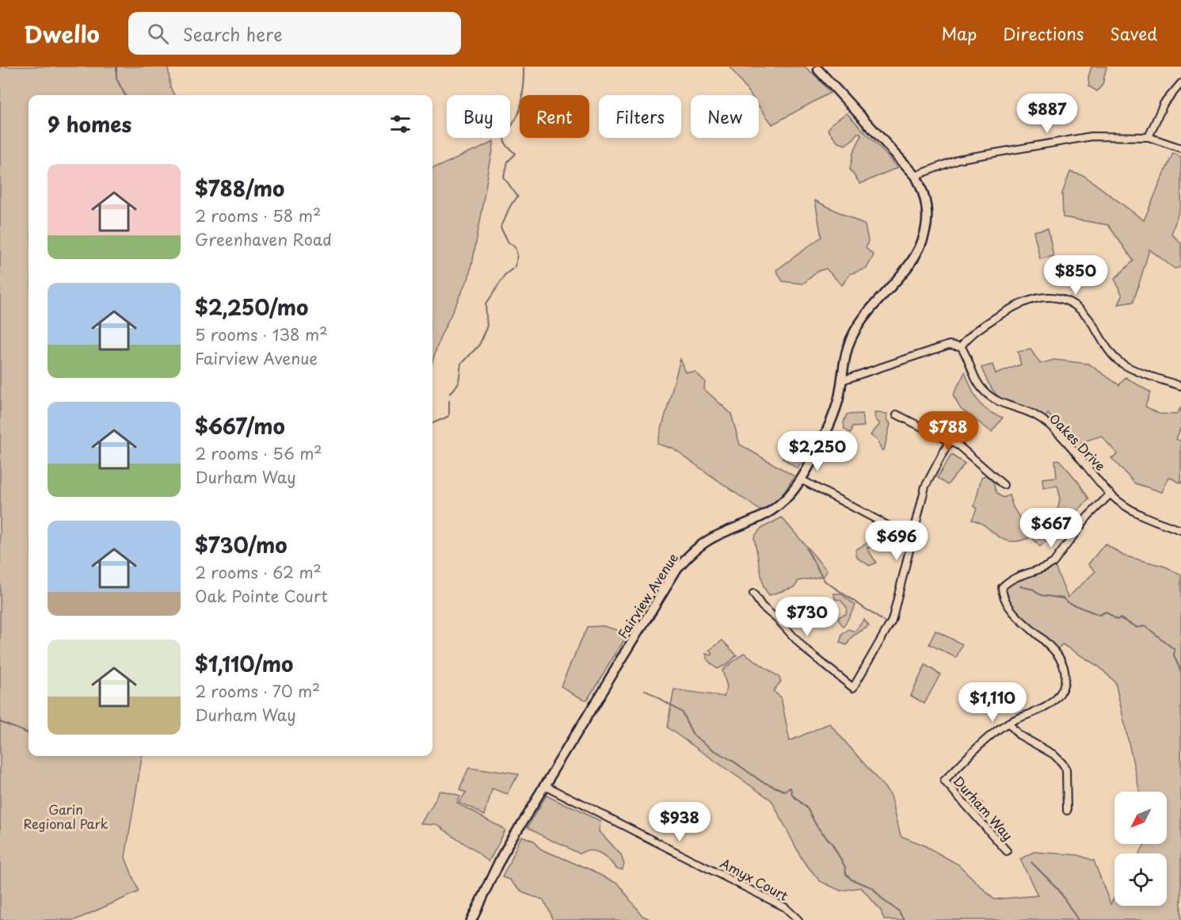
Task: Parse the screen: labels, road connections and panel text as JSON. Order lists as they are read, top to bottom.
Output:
{
  "streets": {
    "main road": ["Fairview Avenue"],
    "street": ["Oakes Drive", "Durham Way", "Amyx Court"]
  },
  "crossings": [
    ["Oakes Drive", "Durham Way"],
    ["Fairview Avenue", "Amyx Court"]
  ],
  "parks": ["Garin Regional Park"],
  "north": "bottom left",
  "page": {
    "header": "Dwello",
    "search": "Search here",
    "nav": ["Map", "Directions", "Saved"],
    "price": [
      "$887",
      "$850",
      "$788",
      "$2,250",
      "$667",
      "$696",
      "$730",
      "$1,110",
      "$938"
    ],
    "chip": [
      "Buy",
      "Rent",
      "Filters",
      "New"
    ],
    "heading": "9 homes",
    "list": [
      {
        "name": "$788/mo",
        "note": "2 rooms · 58 m² · Greenhaven Road"
      },
      {
        "name": "$2,250/mo",
        "note": "5 rooms · 138 m² · Fairview Avenue"
      },
      {
        "name": "$667/mo",
        "note": "2 rooms · 56 m² · Durham Way"
      },
      {
        "name": "$730/mo",
        "note": "2 rooms · 62 m² · Oak Pointe Court"
      },
      {
        "name": "$1,110/mo",
        "note": "2 rooms · 70 m² · Durham Way"
      }
    ]
  }
}
